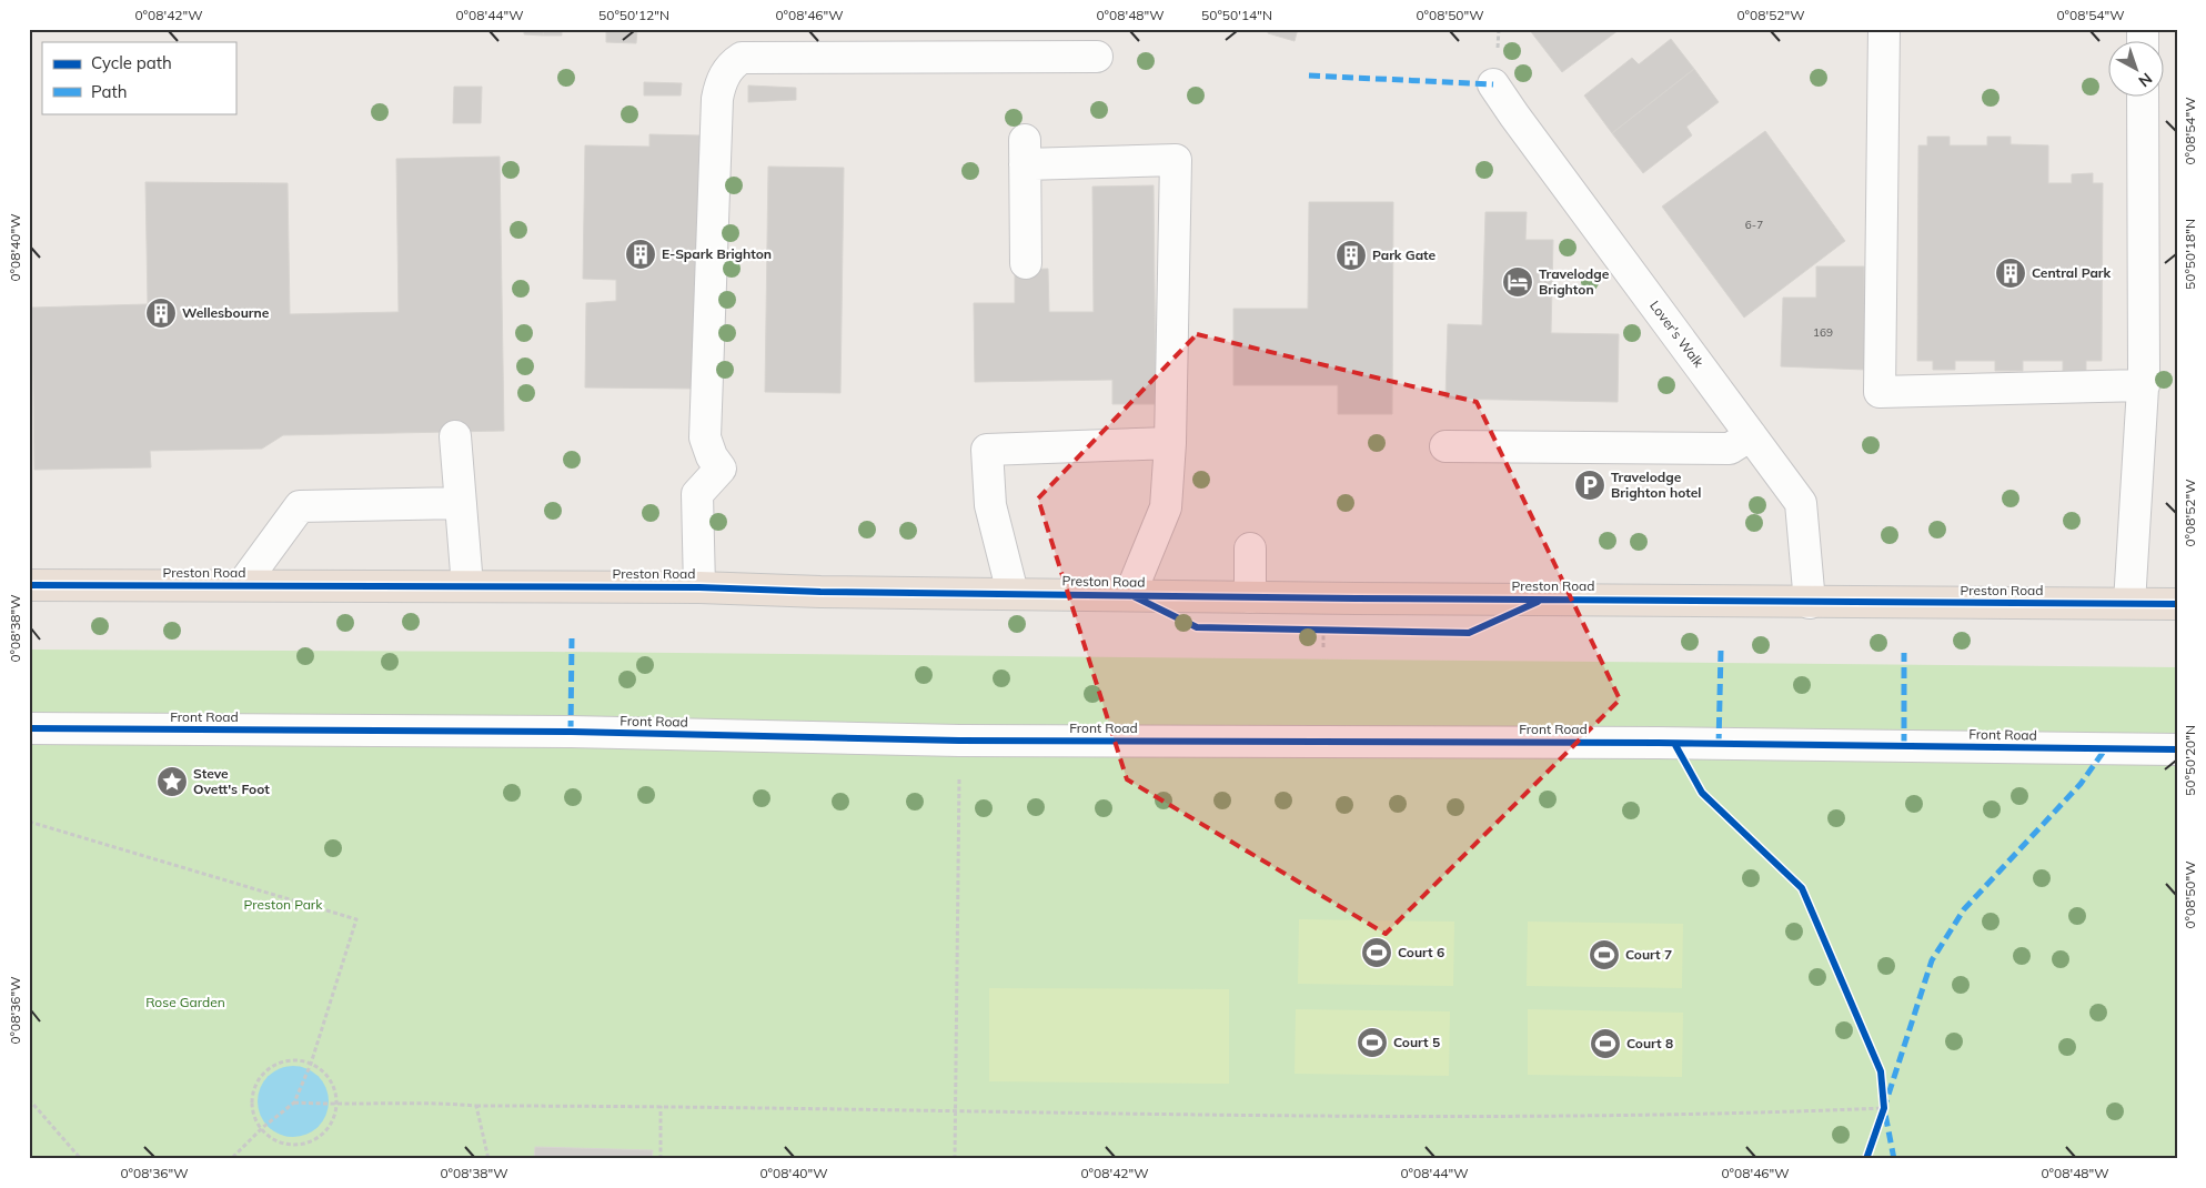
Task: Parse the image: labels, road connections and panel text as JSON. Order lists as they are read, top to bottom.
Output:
{
  "streets": {
    "highway": ["Preston Road"],
    "street": ["Lover's Walk", "Front Road"]
  },
  "crossings": [
    ["Lover's Walk", "Preston Road"]
  ],
  "parks": ["Preston Park", "Rose Garden"],
  "places": {
    "building": [
      "E-Spark Brighton",
      "Park Gate",
      "Central Park",
      "Wellesbourne"
    ],
    "hotel": ["Travelodge Brighton"],
    "parking": ["Travelodge Brighton hotel"],
    "place": ["Steve Ovett's Foot"],
    "sports": [
      "Court 6",
      "Court 7",
      "Court 5",
      "Court 8"
    ]
  },
  "house_numbers": ["6-7", "169"],
  "legend": ["Cycle path", "Path"],
  "north": "bottom right",
  "coordinates": [
    "0°08'42\"W",
    "0°08'44\"W",
    "50°50'12\"N",
    "0°08'46\"W",
    "0°08'48\"W",
    "50°50'14\"N",
    "0°08'50\"W",
    "0°08'52\"W",
    "0°08'54\"W",
    "0°08'40\"W",
    "50°50'18\"N",
    "0°08'38\"W",
    "50°50'20\"N",
    "0°08'36\"W"
  ]
}
